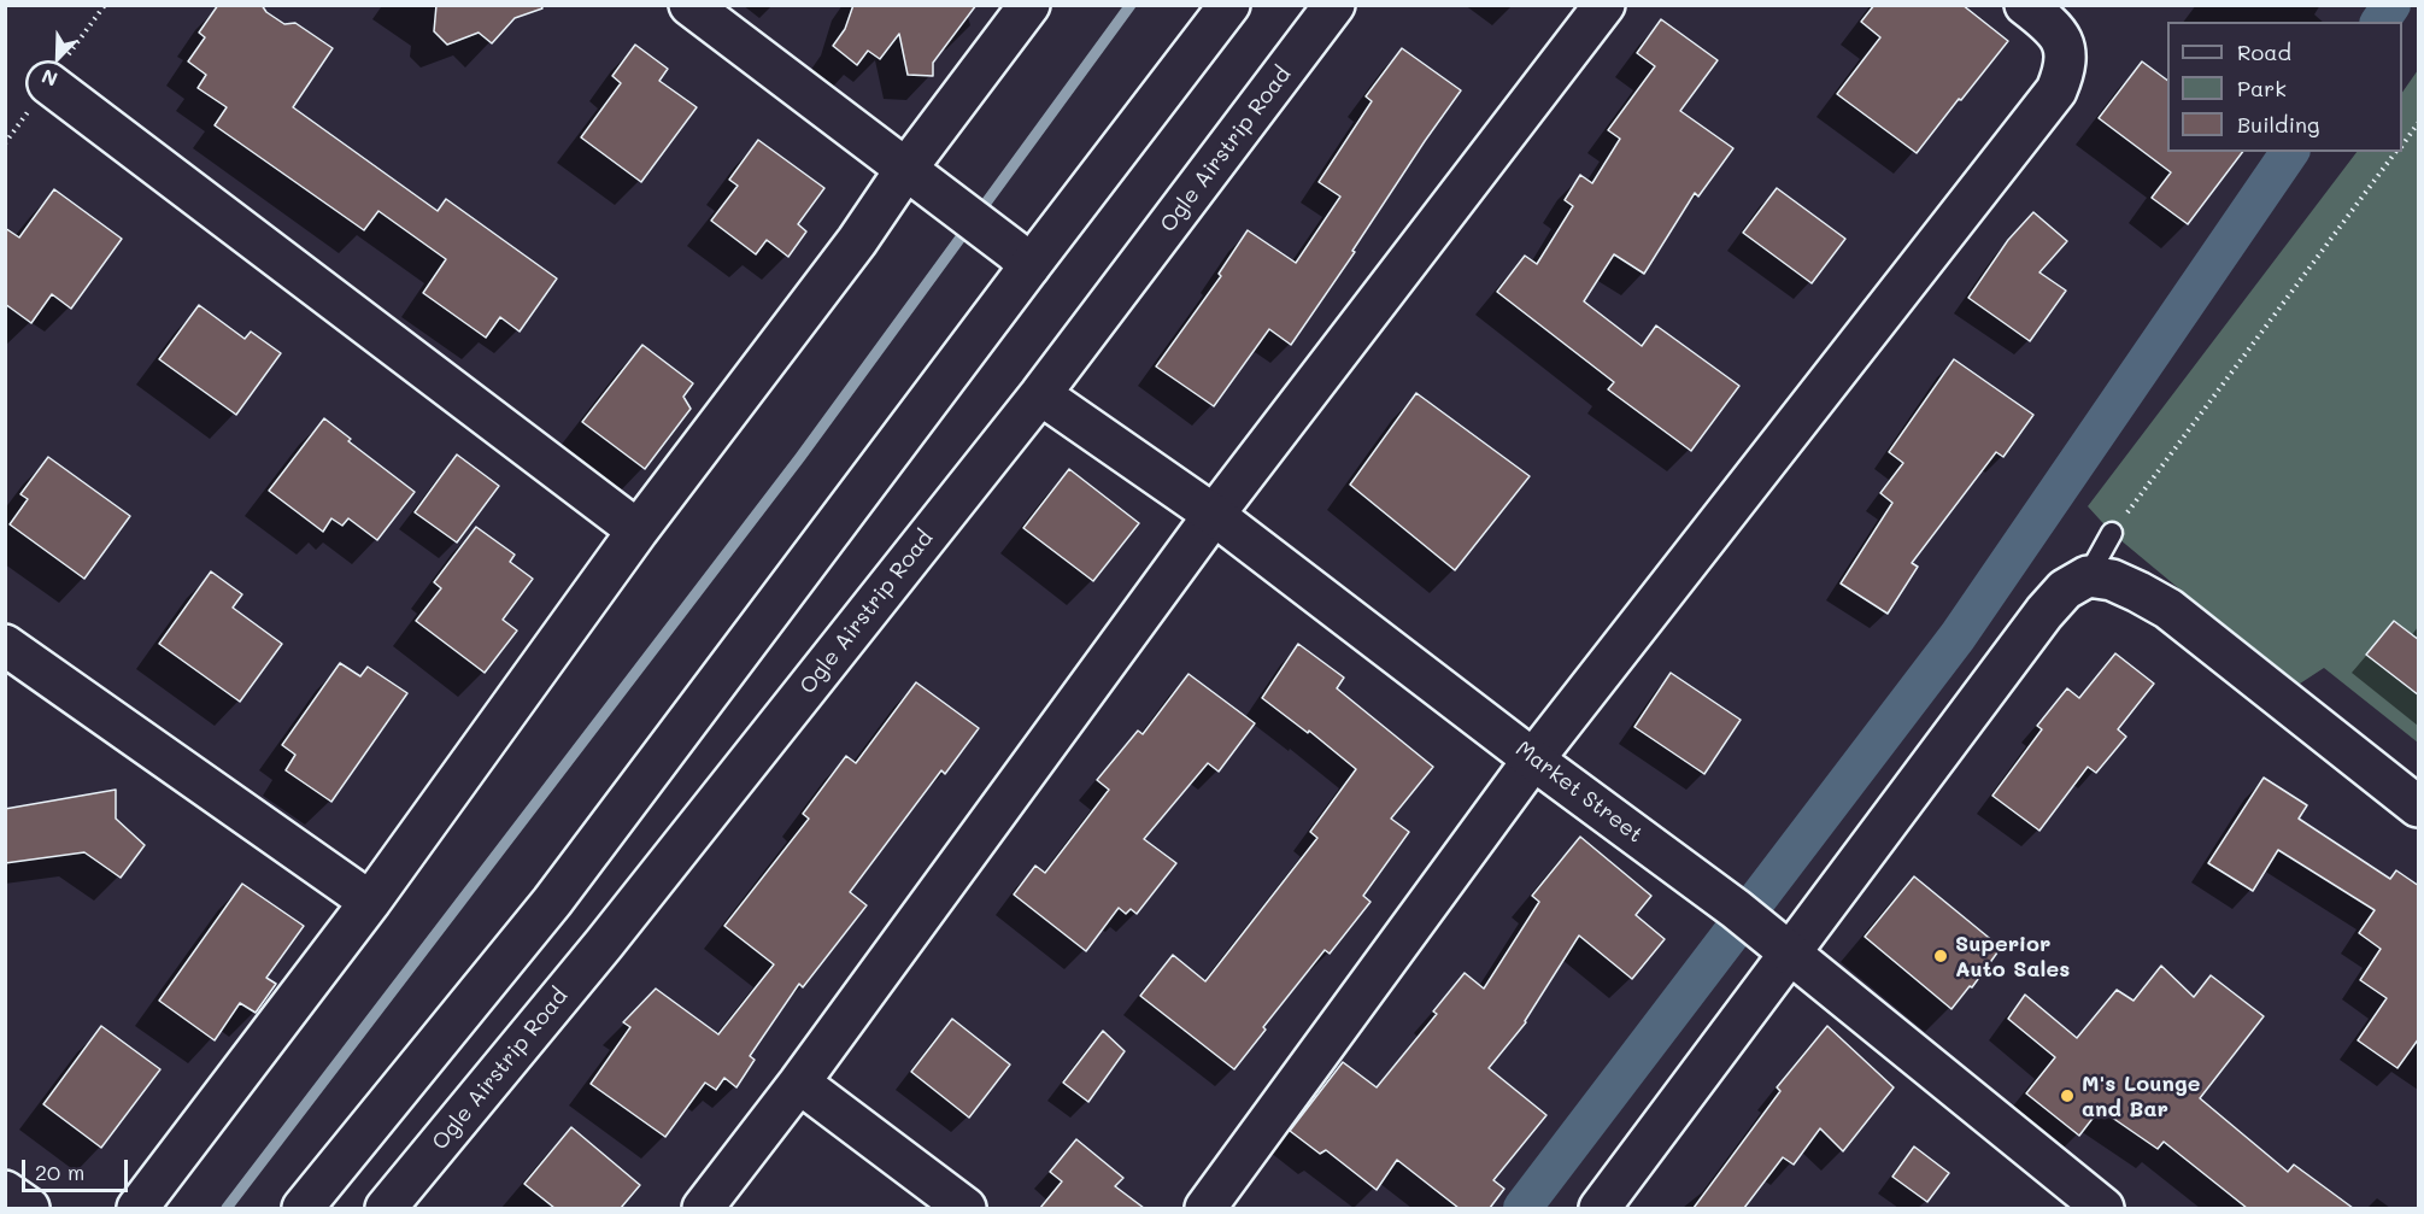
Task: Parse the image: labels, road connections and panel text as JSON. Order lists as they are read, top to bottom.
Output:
{
  "streets": {
    "street": ["Ogle Airstrip Road", "Market Street"]
  },
  "crossings": [
    ["Ogle Airstrip Road", "Market Street"]
  ],
  "places": ["Superior Auto Sales", "M's Lounge and Bar"],
  "legend": ["Road", "Park", "Building"],
  "scale_bar": "20 m",
  "north": "bottom left"
}
